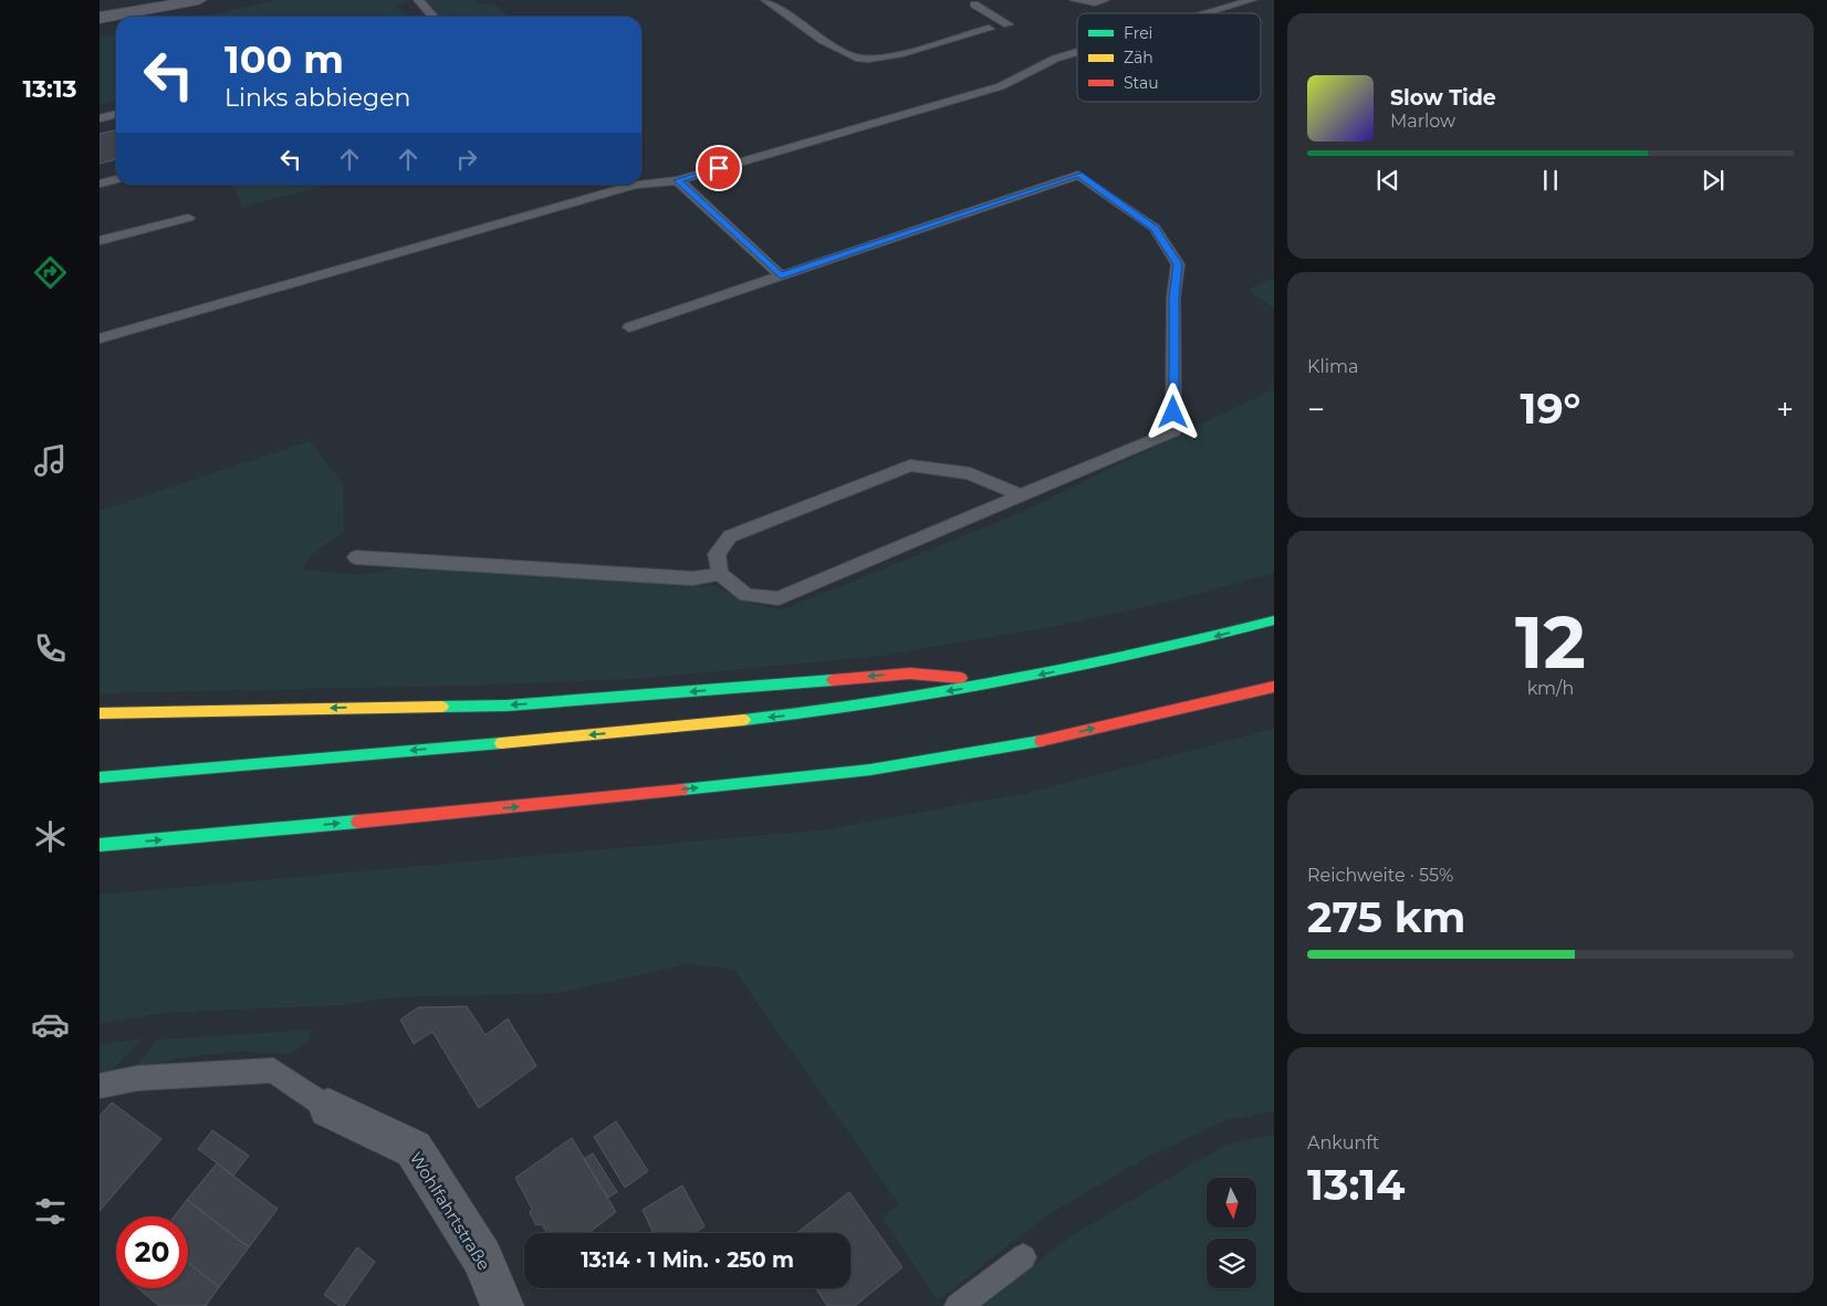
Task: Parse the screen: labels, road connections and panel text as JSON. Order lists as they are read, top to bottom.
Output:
{
  "streets": {
    "street": ["Wohlfahrtstraße"]
  },
  "legend": ["Frei", "Zäh", "Stau"],
  "north": "bottom",
  "page": {
    "tabs": "13:13",
    "turn": ["100 m", "Links abbiegen"],
    "song": ["Slow Tide", "Marlow"],
    "tile": [
      "Klima",
      ["12", "km/h"],
      ["Reichweite · 55%", "275 km"],
      ["Ankunft", "13:14"]
    ],
    "heat": ["−", "19°", "+"],
    "limit": "20",
    "trip": "13:14 · 1 Min. · 250 m"
  }
}
